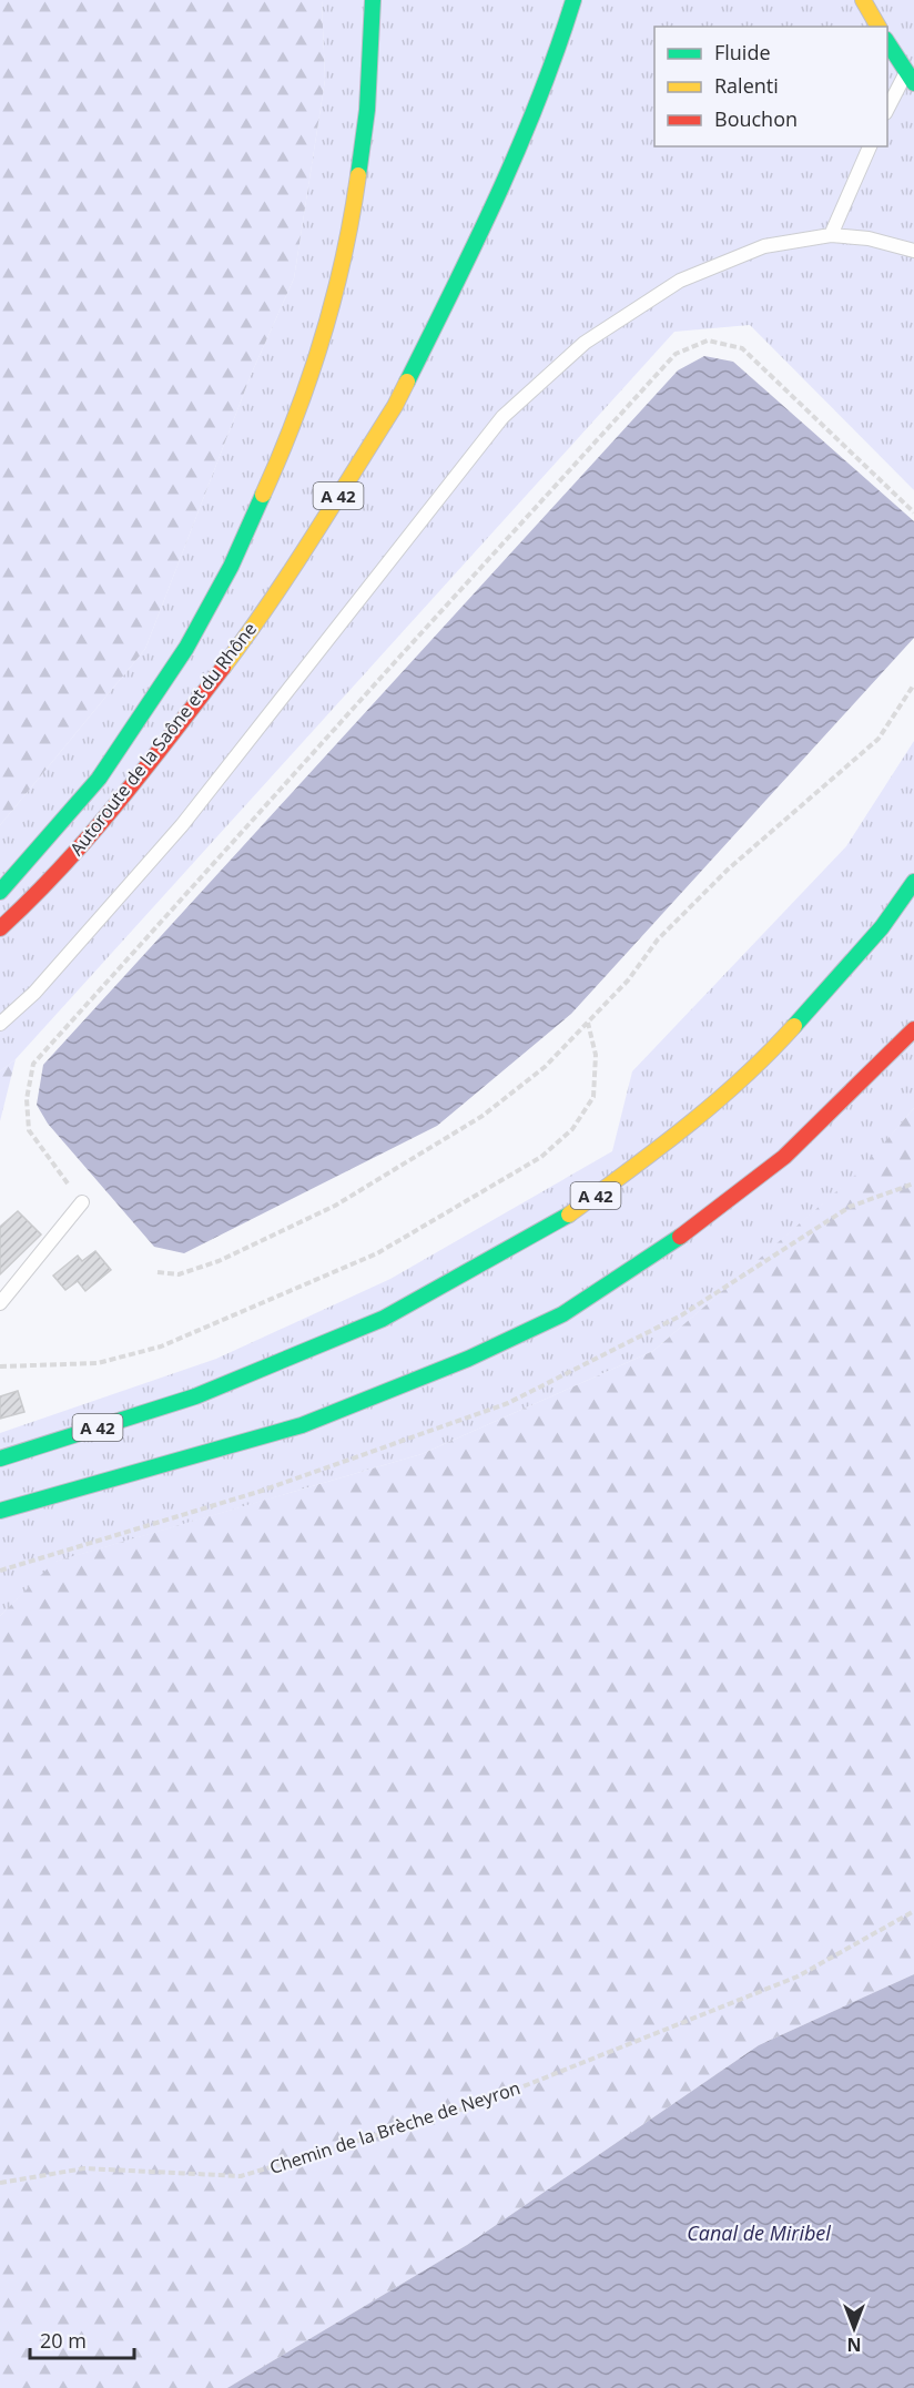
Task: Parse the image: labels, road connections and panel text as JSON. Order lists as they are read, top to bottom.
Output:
{
  "streets": {
    "highway": ["A 42", "Autoroute de la Saône et du Rhône"],
    "path": ["Chemin de la Brèche de Neyron"]
  },
  "water": ["Canal de Miribel"],
  "legend": ["Fluide", "Ralenti", "Bouchon"],
  "scale_bar": "20 m",
  "north": "bottom"
}
